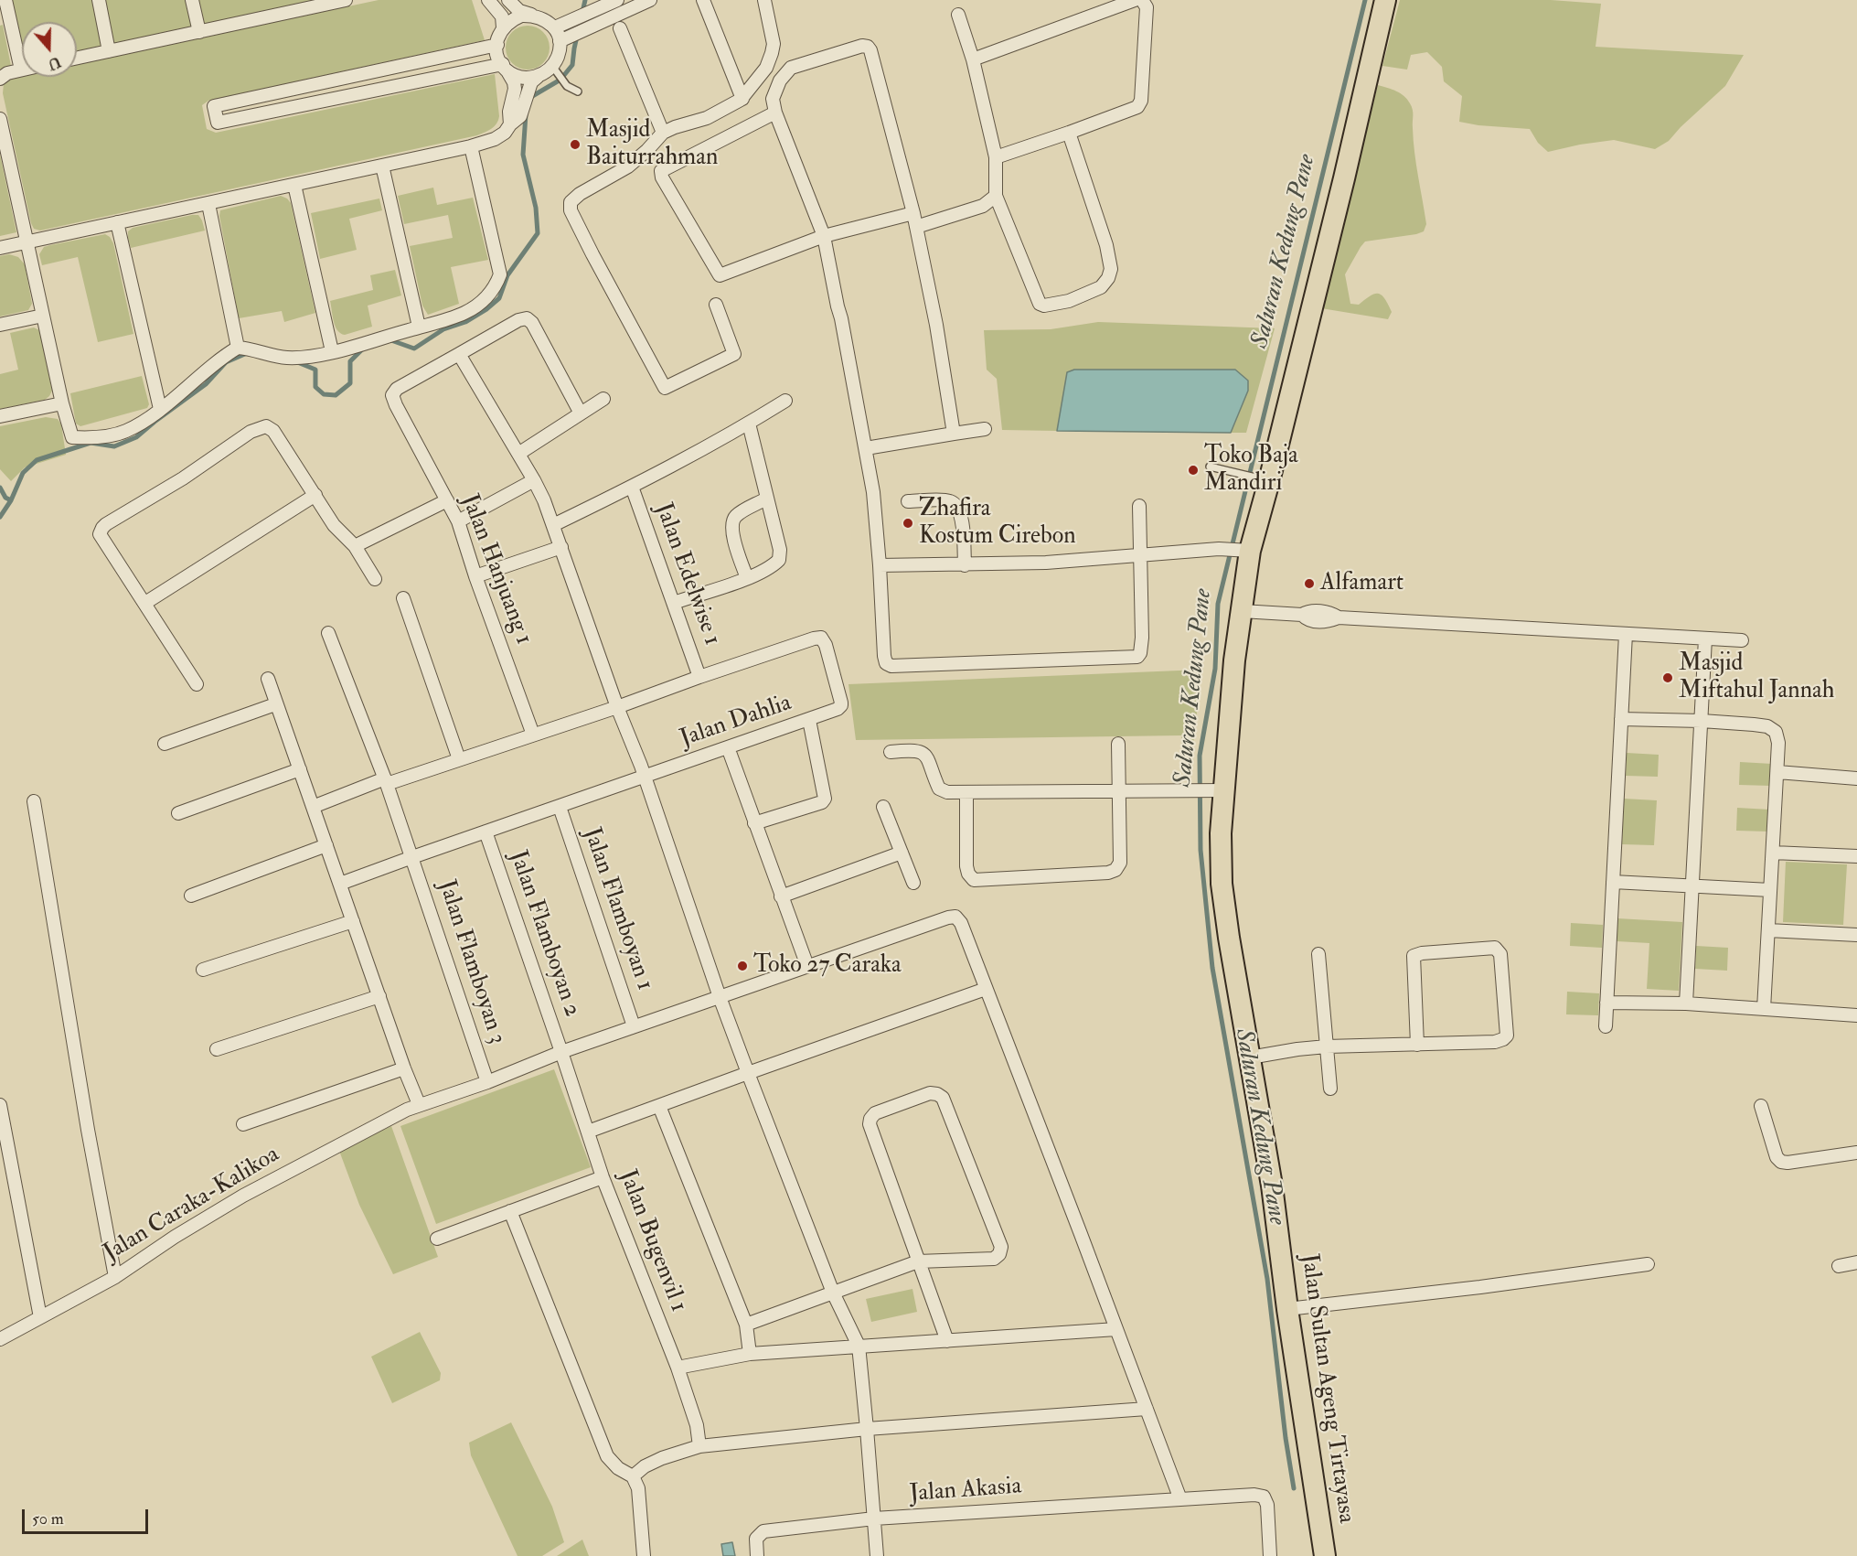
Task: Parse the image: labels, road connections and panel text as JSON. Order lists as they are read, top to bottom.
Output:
{
  "streets": {
    "main road": ["Jalan Sultan Ageng Tirtayasa"],
    "street": [
      "Jalan Hanjuang 1",
      "Jalan Edelwise 1",
      "Jalan Dahlia",
      "Jalan Flamboyan 1",
      "Jalan Flamboyan 2",
      "Jalan Flamboyan 3",
      "Jalan Caraka-Kalikoa",
      "Jalan Bugenvil 1",
      "Jalan Akasia"
    ]
  },
  "crossings": [
    ["Jalan Edelwise 1", "Jalan Dahlia"],
    ["Jalan Dahlia", "Jalan Flamboyan 1"],
    ["Jalan Dahlia", "Jalan Flamboyan 2"],
    ["Jalan Dahlia", "Jalan Flamboyan 3"],
    ["Jalan Flamboyan 1", "Jalan Caraka-Kalikoa"],
    ["Jalan Flamboyan 2", "Jalan Caraka-Kalikoa"],
    ["Jalan Flamboyan 2", "Jalan Bugenvil 1"],
    ["Jalan Flamboyan 3", "Jalan Caraka-Kalikoa"],
    ["Jalan Caraka-Kalikoa", "Jalan Bugenvil 1"]
  ],
  "water": ["Saluran Kedung Pane"],
  "places": [
    "Masjid Baiturrahman",
    "Toko Baja Mandiri",
    "Zhafira Kostum Cirebon",
    "Alfamart",
    "Masjid Miftahul Jannah",
    "Toko 27 Caraka"
  ],
  "scale_bar": "50 m",
  "north": "bottom"
}
